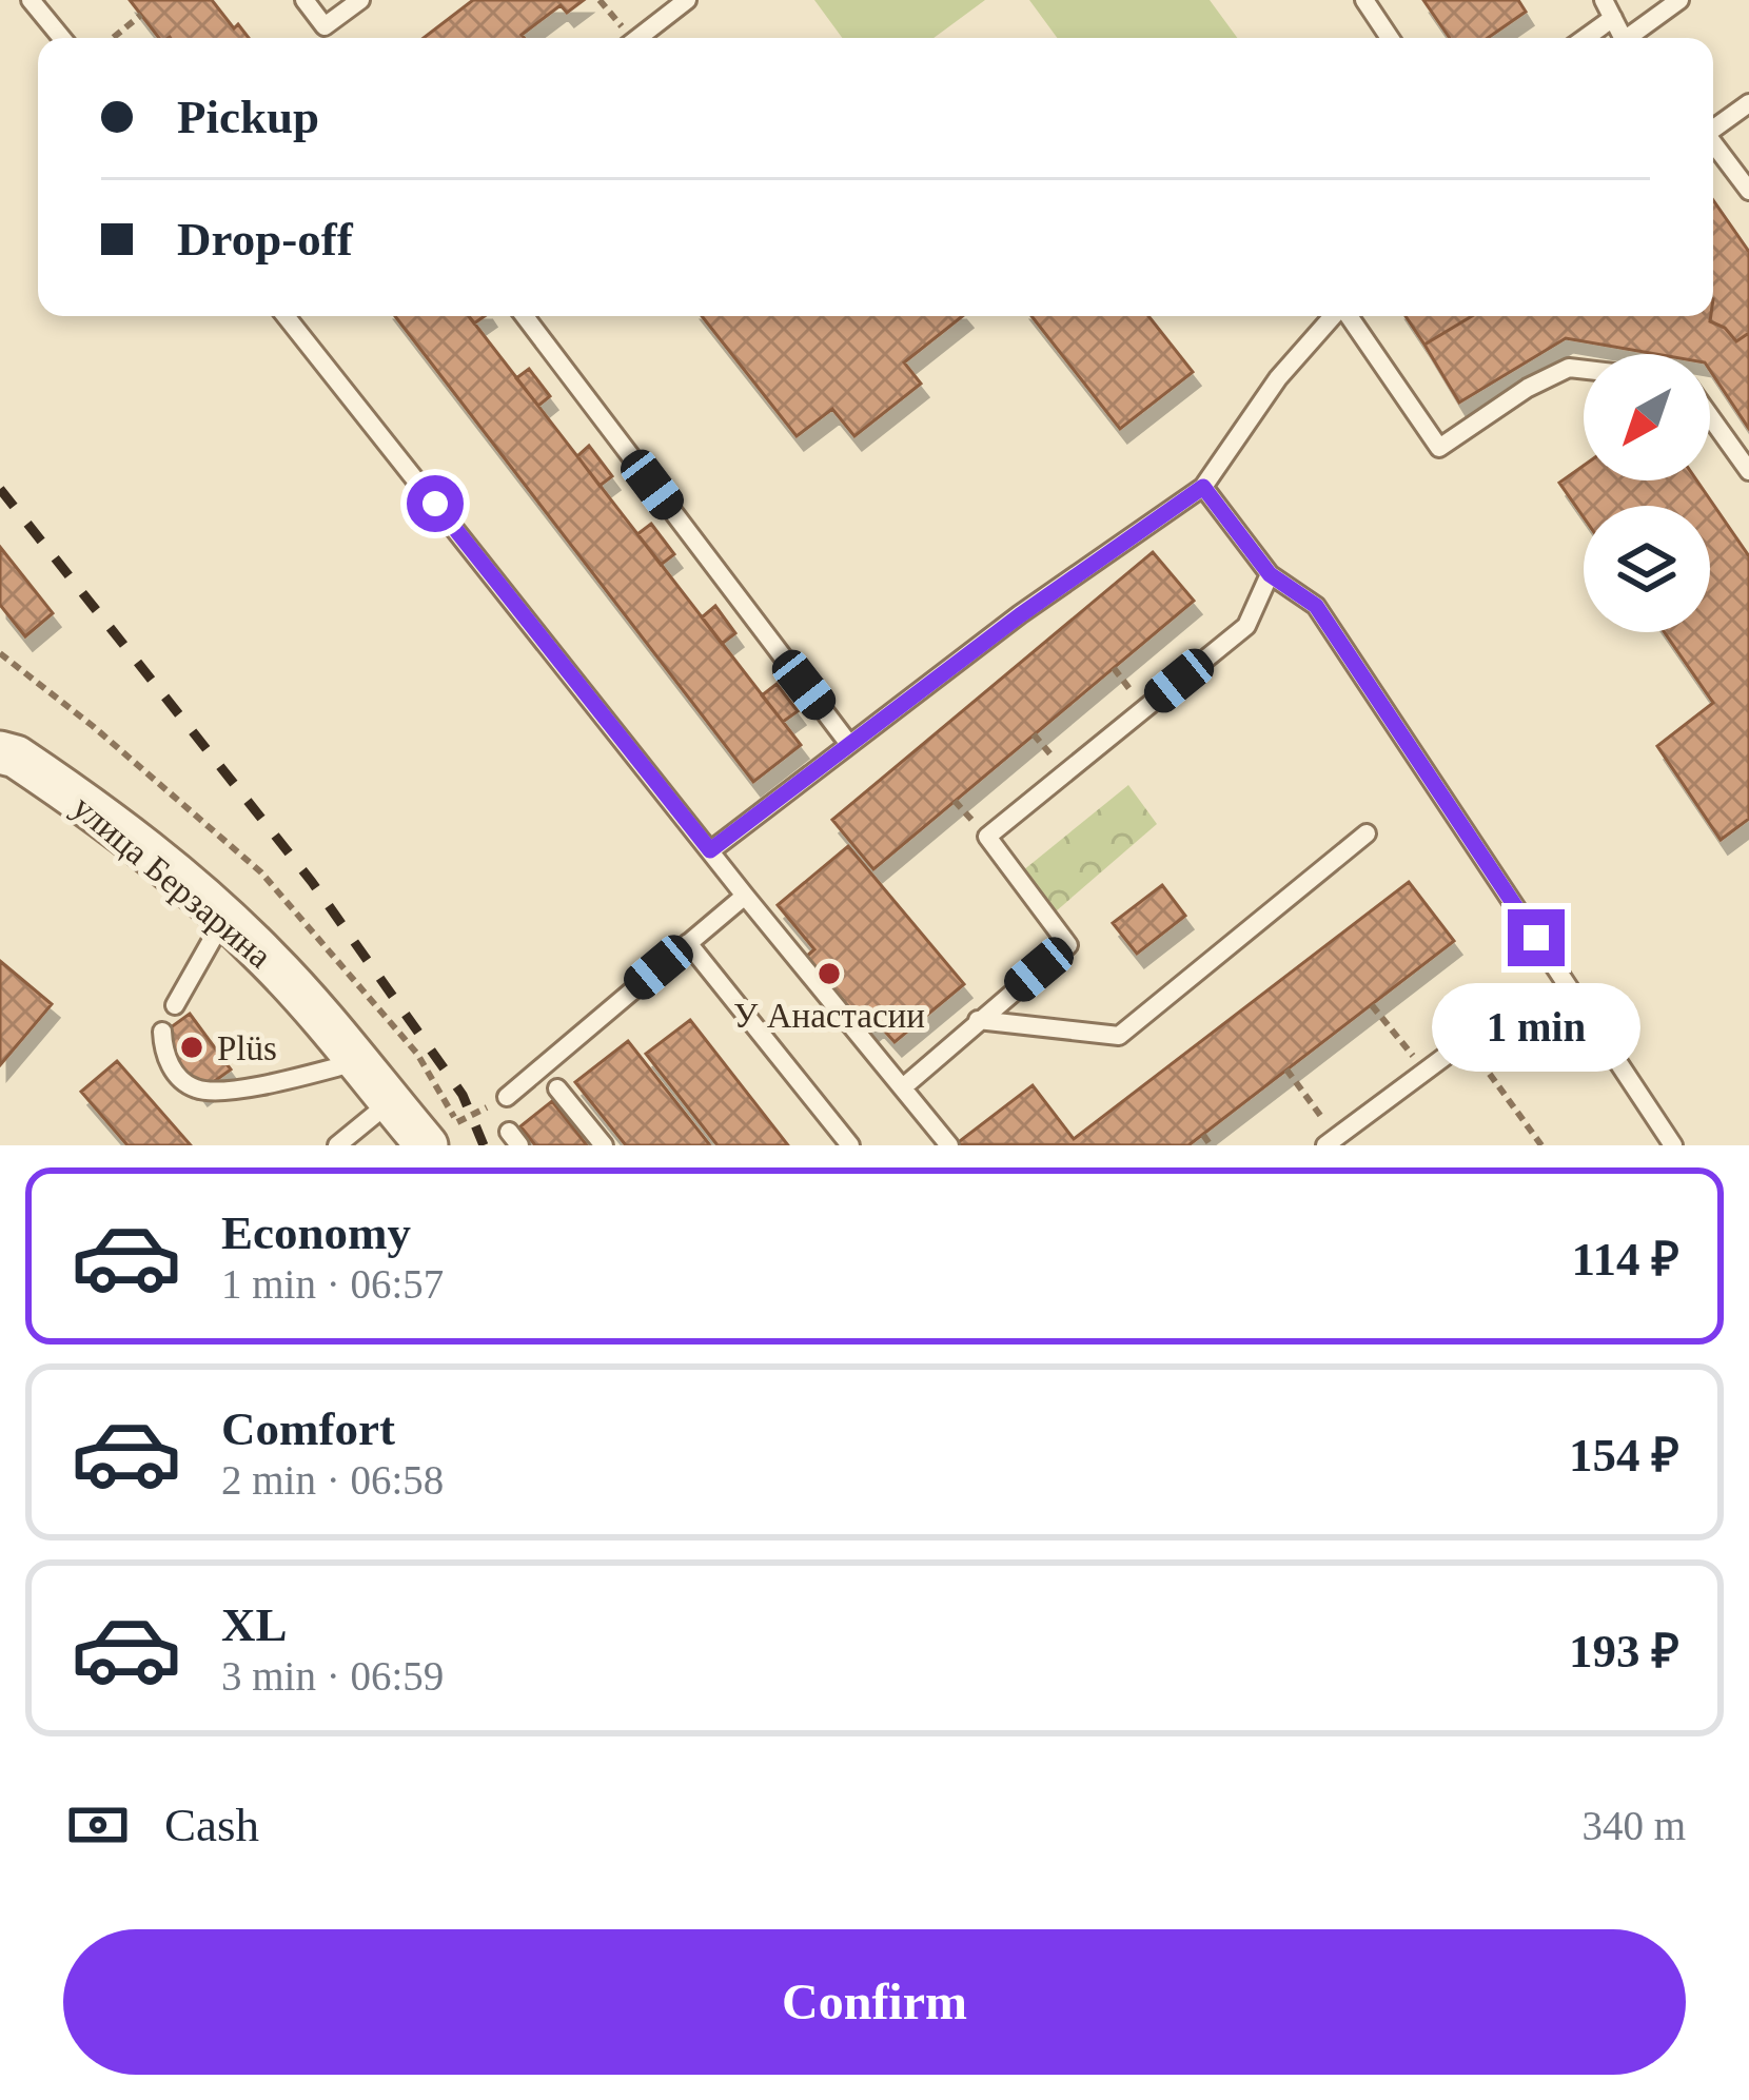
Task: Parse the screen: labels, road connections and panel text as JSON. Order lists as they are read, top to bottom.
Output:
{
  "streets": {
    "street": ["улица Берзарина"]
  },
  "places": ["У Анастасии", "Plüs"],
  "north": "bottom left",
  "page": {
    "banner": ["Pickup", "Drop-off"],
    "bubble": "1 min",
    "list": [
      {
        "name": "Economy",
        "note": "1 min · 06:57",
        "value": "114 ₽"
      },
      {
        "name": "Comfort",
        "note": "2 min · 06:58",
        "value": "154 ₽"
      },
      {
        "name": "XL",
        "note": "3 min · 06:59",
        "value": "193 ₽"
      }
    ],
    "pay": ["Cash", "340 m"],
    "buttons": "Confirm"
  }
}
